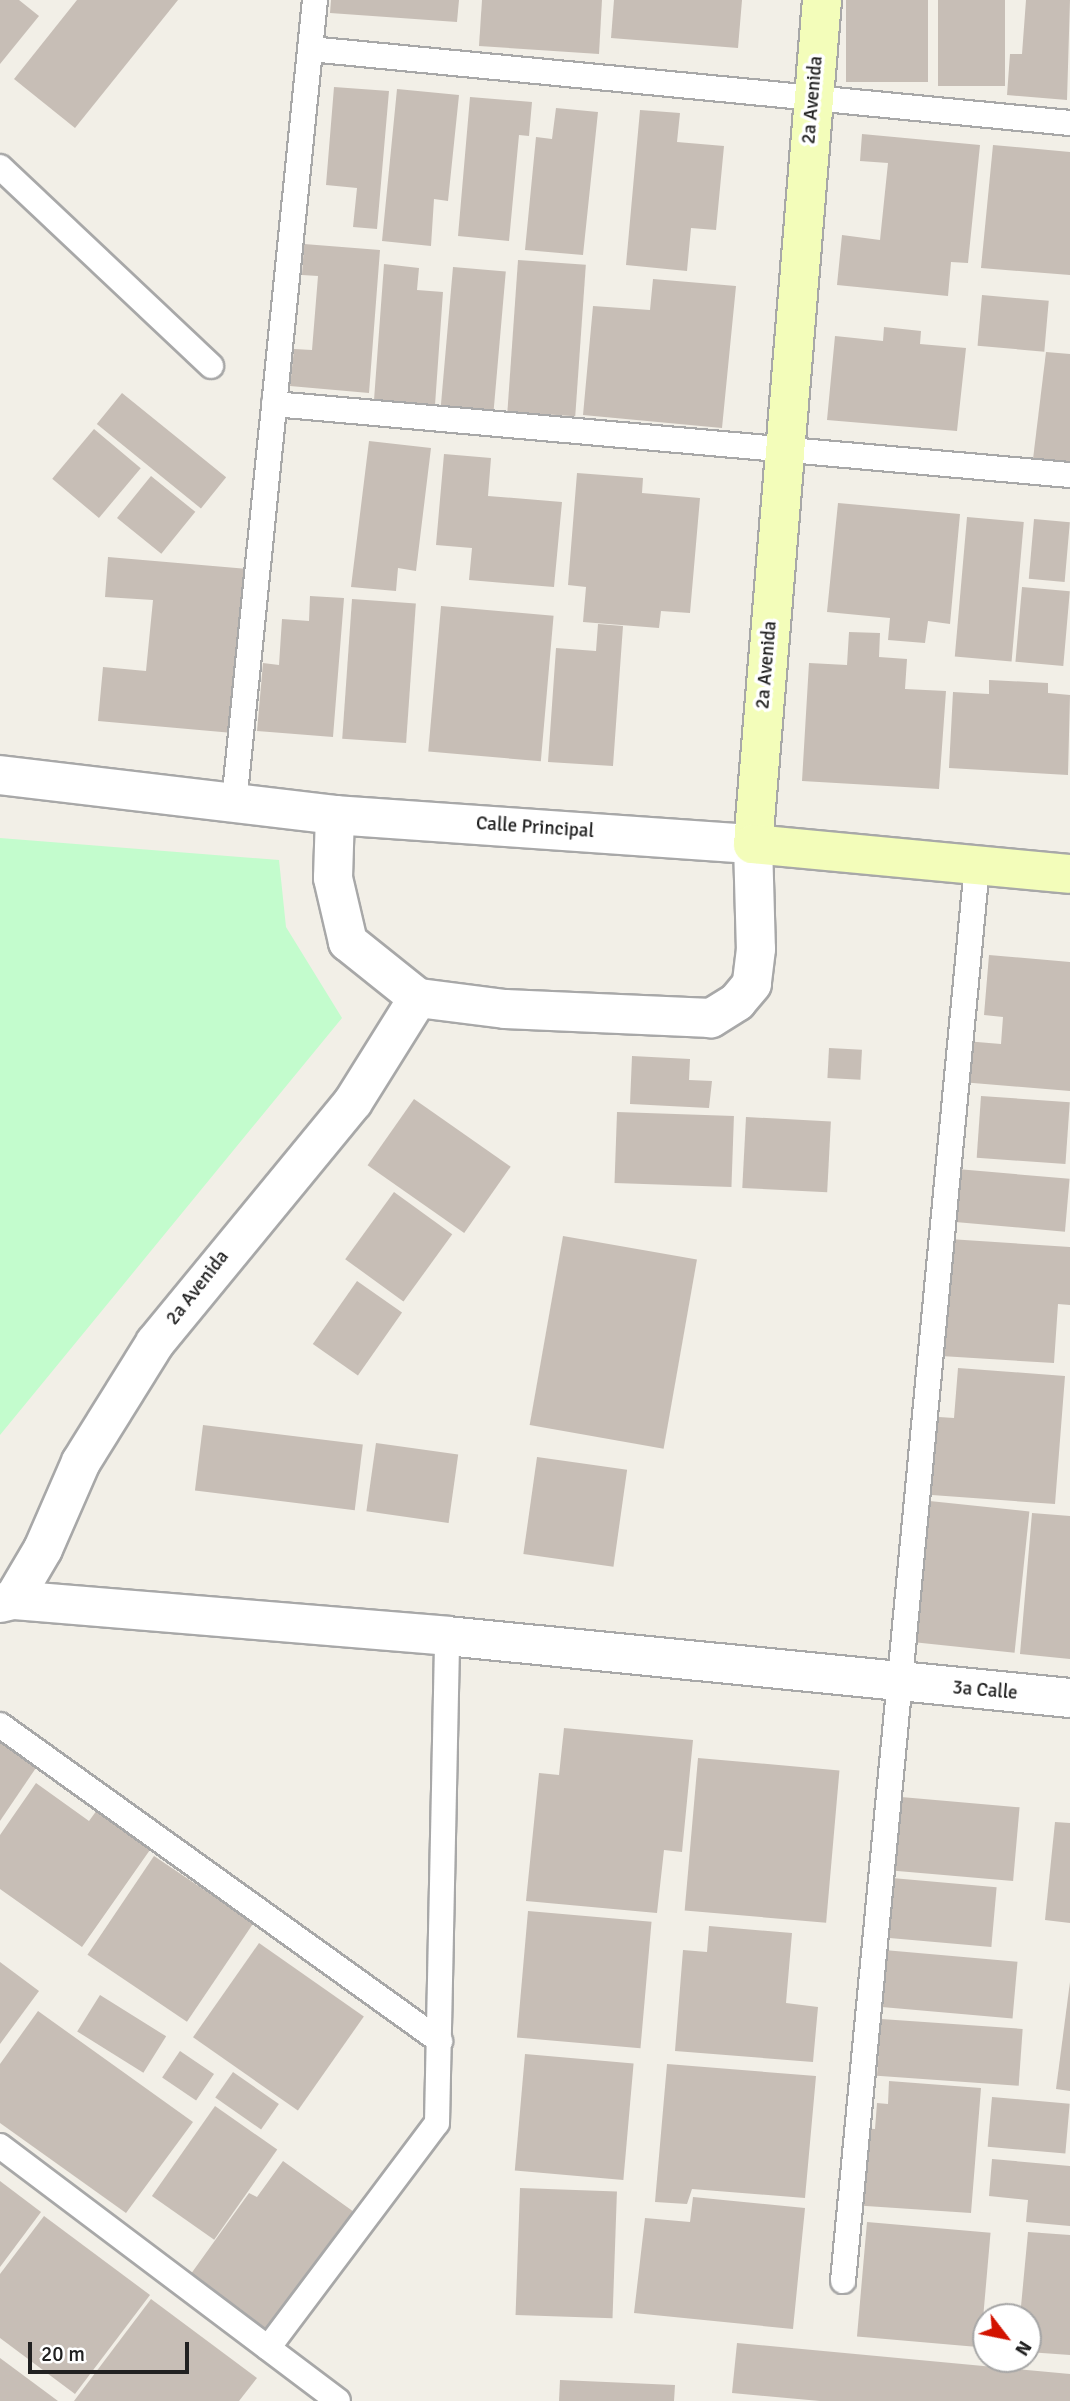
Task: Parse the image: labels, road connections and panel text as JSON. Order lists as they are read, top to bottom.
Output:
{
  "streets": {
    "street": ["2a Avenida", "Calle Principal", "3a Calle"]
  },
  "crossings": [
    ["2a Avenida", "Calle Principal"],
    ["2a Avenida", "3a Calle"]
  ],
  "scale_bar": "20 m",
  "north": "bottom right"
}
